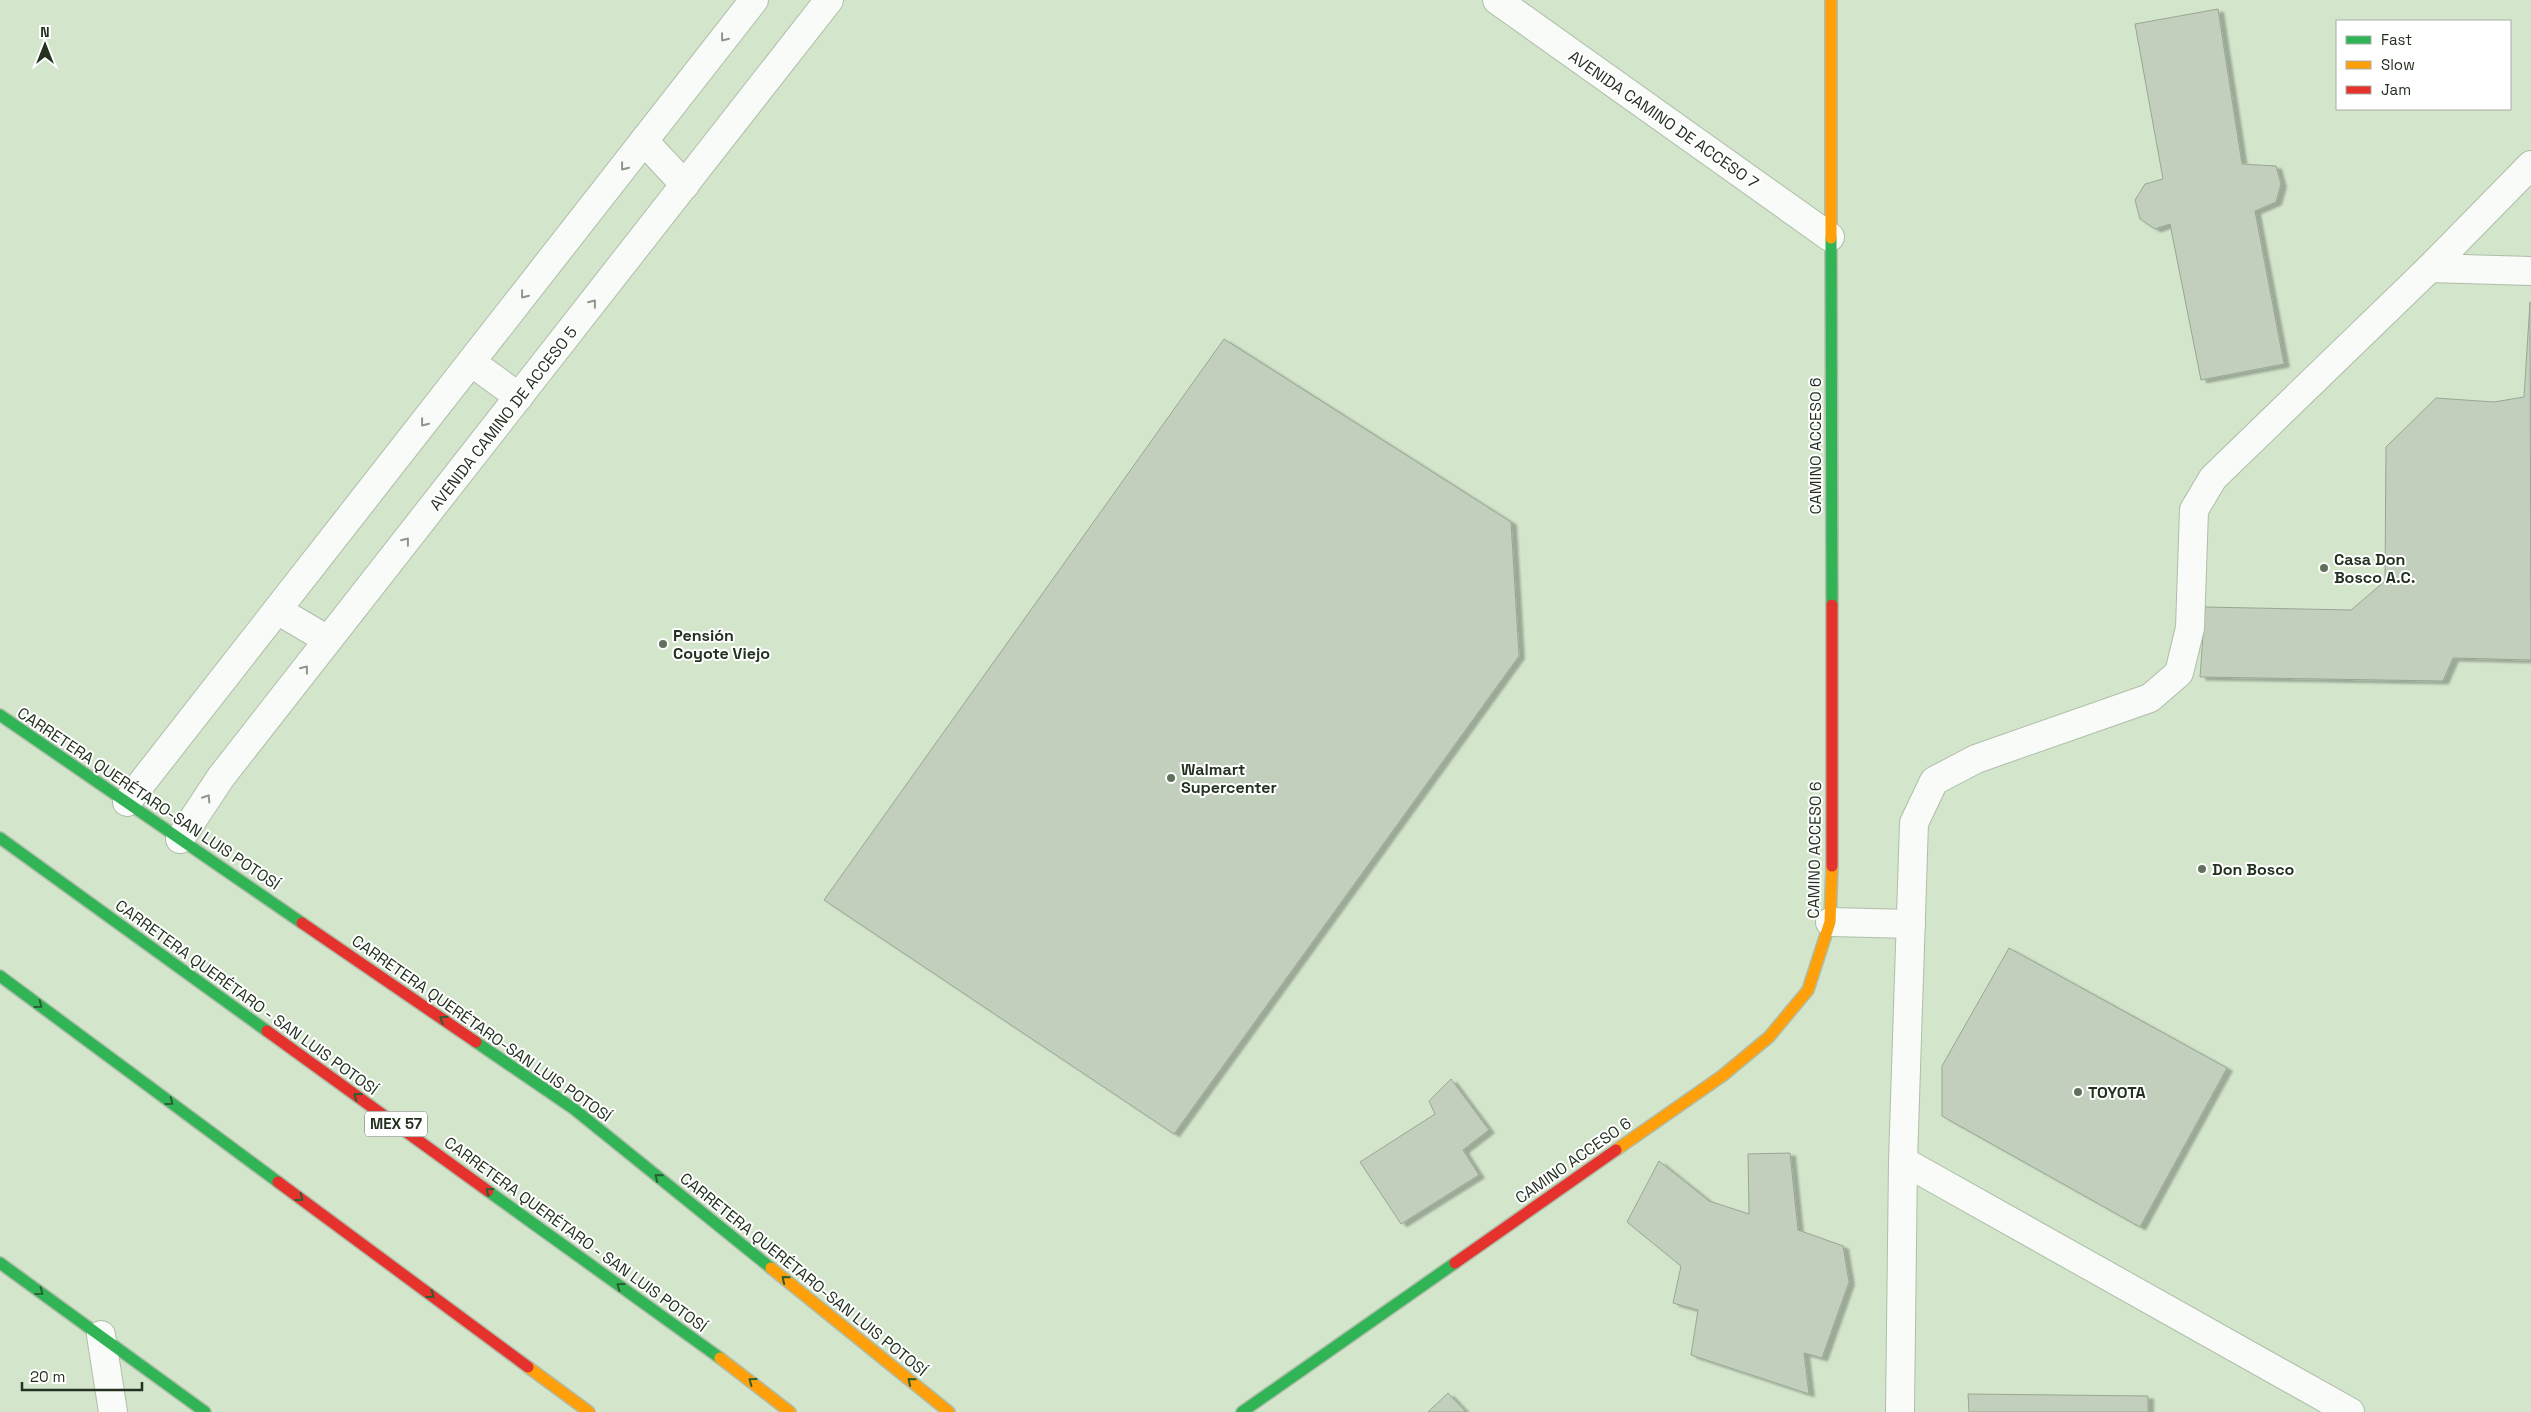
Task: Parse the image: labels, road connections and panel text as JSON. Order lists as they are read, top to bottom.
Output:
{
  "streets": {
    "main road": [
      "CAMINO ACCESO 6",
      "CARRETERA QUERÉTARO-SAN LUIS POTOSÍ",
      "CARRETERA QUERÉTARO - SAN LUIS POTOSÍ",
      "MEX 57"
    ],
    "street": ["AVENIDA CAMINO DE ACCESO 7", "AVENIDA CAMINO DE ACCESO 5"]
  },
  "crossings": [
    ["AVENIDA CAMINO DE ACCESO 7", "CAMINO ACCESO 6"],
    ["AVENIDA CAMINO DE ACCESO 5", "CARRETERA QUERÉTARO-SAN LUIS POTOSÍ"]
  ],
  "one_way": ["CARRETERA QUERÉTARO-SAN LUIS POTOSÍ", "CARRETERA QUERÉTARO - SAN LUIS POTOSÍ"],
  "places": [
    "Casa Don Bosco A.C.",
    "Pensión Coyote Viejo",
    "Walmart Supercenter",
    "Don Bosco",
    "TOYOTA"
  ],
  "legend": ["Fast", "Slow", "Jam"],
  "scale_bar": "20 m",
  "north": "top"
}
